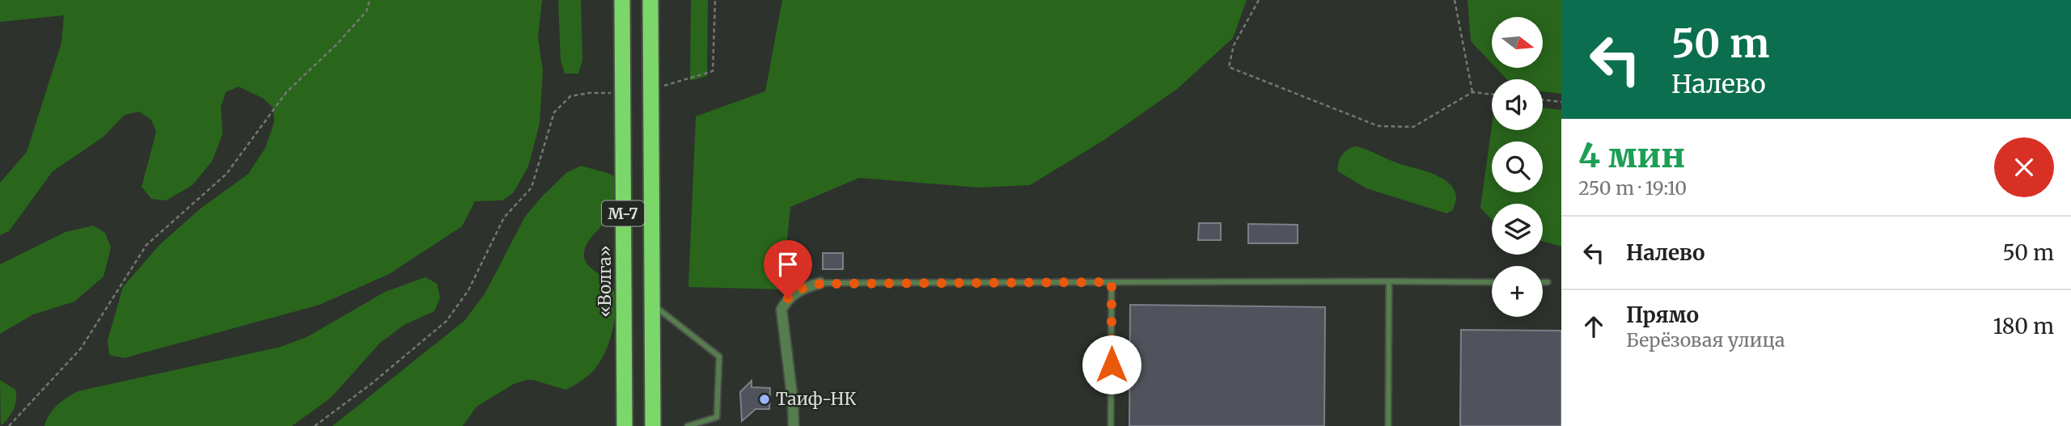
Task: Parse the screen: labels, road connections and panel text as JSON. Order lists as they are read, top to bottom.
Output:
{
  "streets": {
    "highway": ["М-7", "«Волга»"]
  },
  "places": ["Таиф-НК"],
  "north": "right",
  "page": {
    "turn": ["50 m", "Налево"],
    "map_buttons": "+",
    "heading": ["4 мин", "250 m · 19:10"],
    "list": [
      {
        "name": "Налево",
        "value": "50 m"
      },
      {
        "name": "Прямо",
        "note": "Берёзовая улица",
        "value": "180 m"
      }
    ]
  }
}
